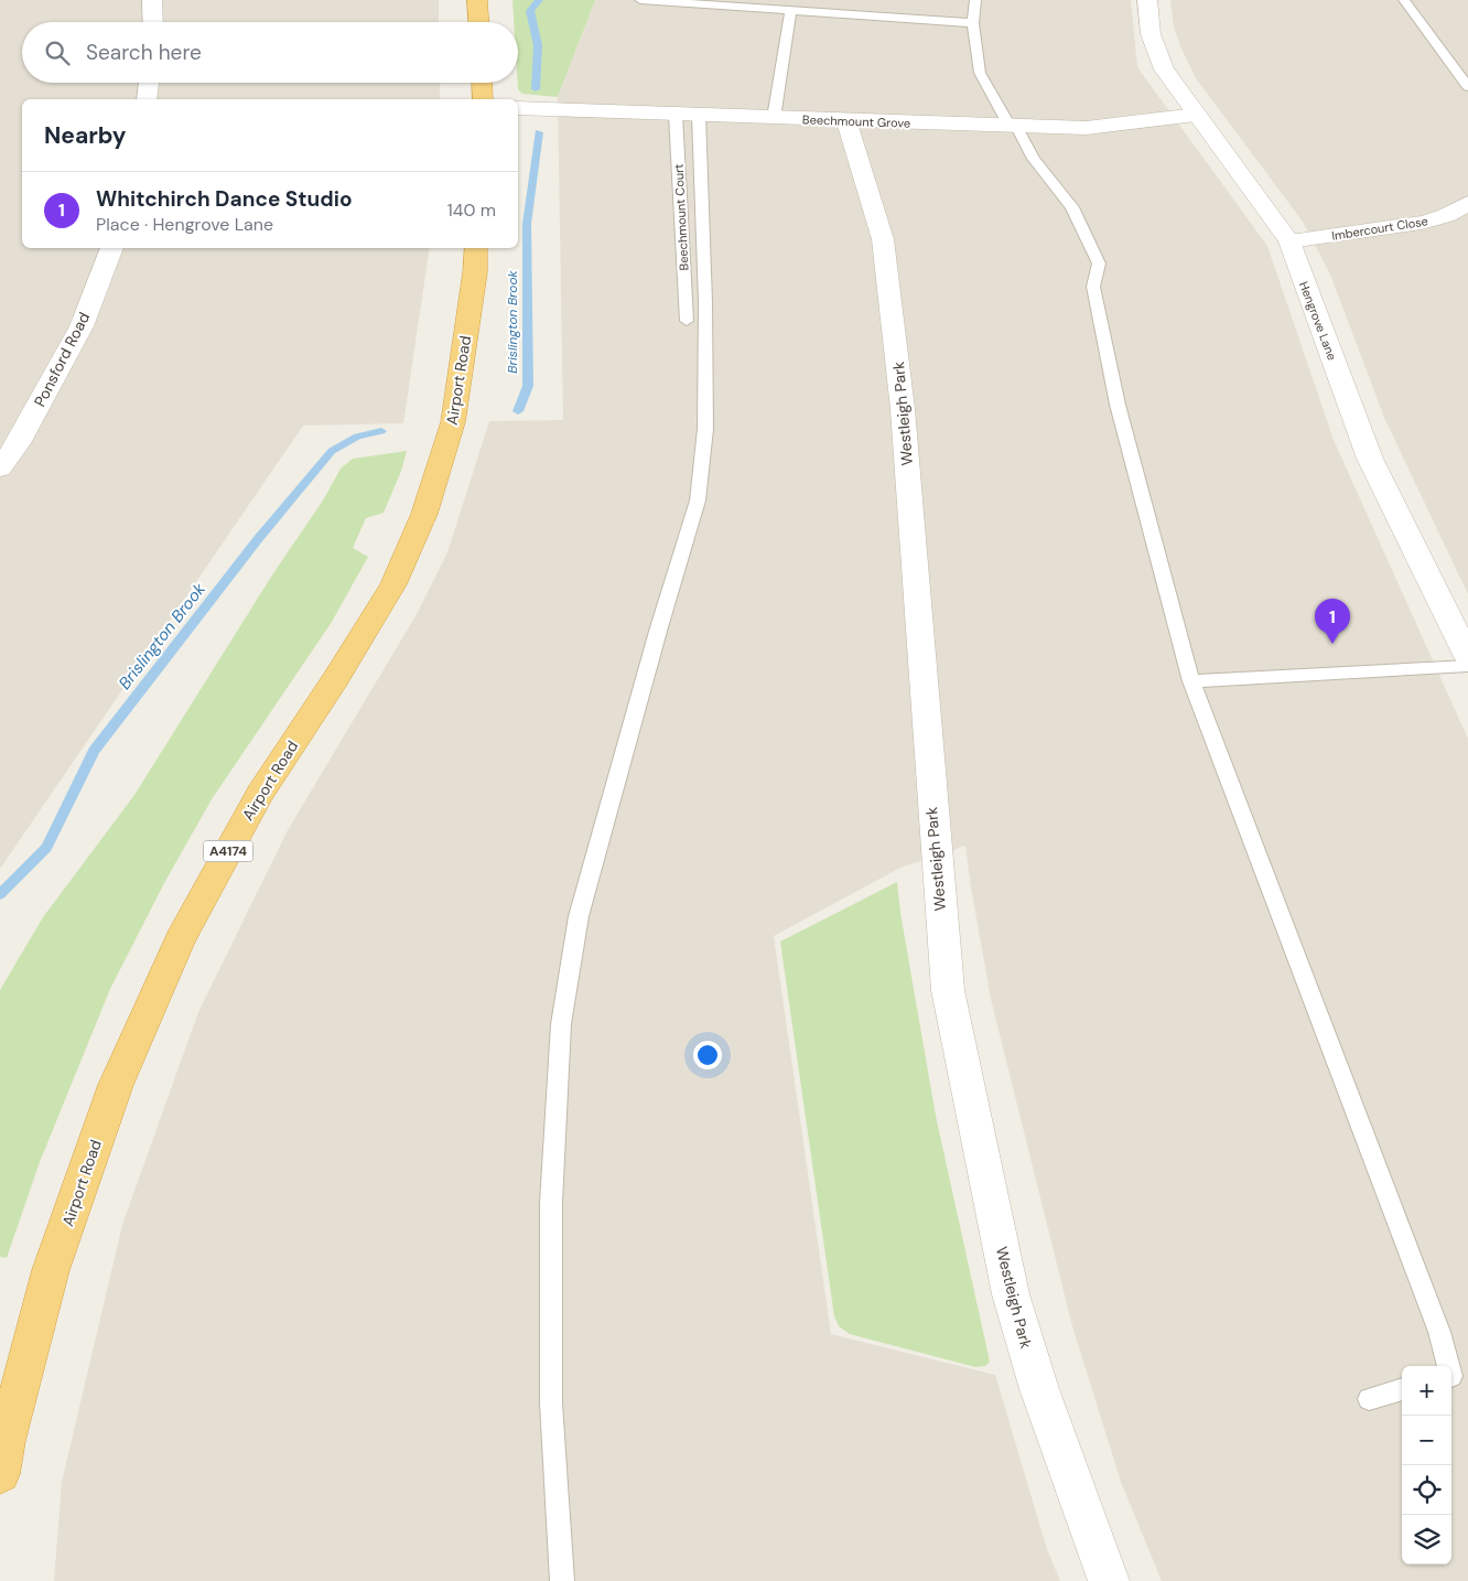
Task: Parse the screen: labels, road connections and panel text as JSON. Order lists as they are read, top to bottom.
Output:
{
  "streets": {
    "highway": ["Airport Road", "A4174"],
    "street": [
      "Beechmount Grove",
      "Imbercourt Close",
      "Hengrove Lane",
      "Ponsford Road",
      "Westleigh Park"
    ],
    "lane": ["Beechmount Court"]
  },
  "crossings": [
    ["Beechmount Grove", "Beechmount Court"],
    ["Beechmount Grove", "Hengrove Lane"],
    ["Beechmount Grove", "Westleigh Park"],
    ["Imbercourt Close", "Hengrove Lane"]
  ],
  "water": ["Brislington Brook"],
  "page": {
    "search": "Search here",
    "heading": "Nearby",
    "list": [
      {
        "mark": "1",
        "name": "Whitchirch Dance Studio",
        "note": "Place · Hengrove Lane",
        "value": "140 m"
      }
    ],
    "pins": "1",
    "map_buttons": ["+", "−"]
  }
}
